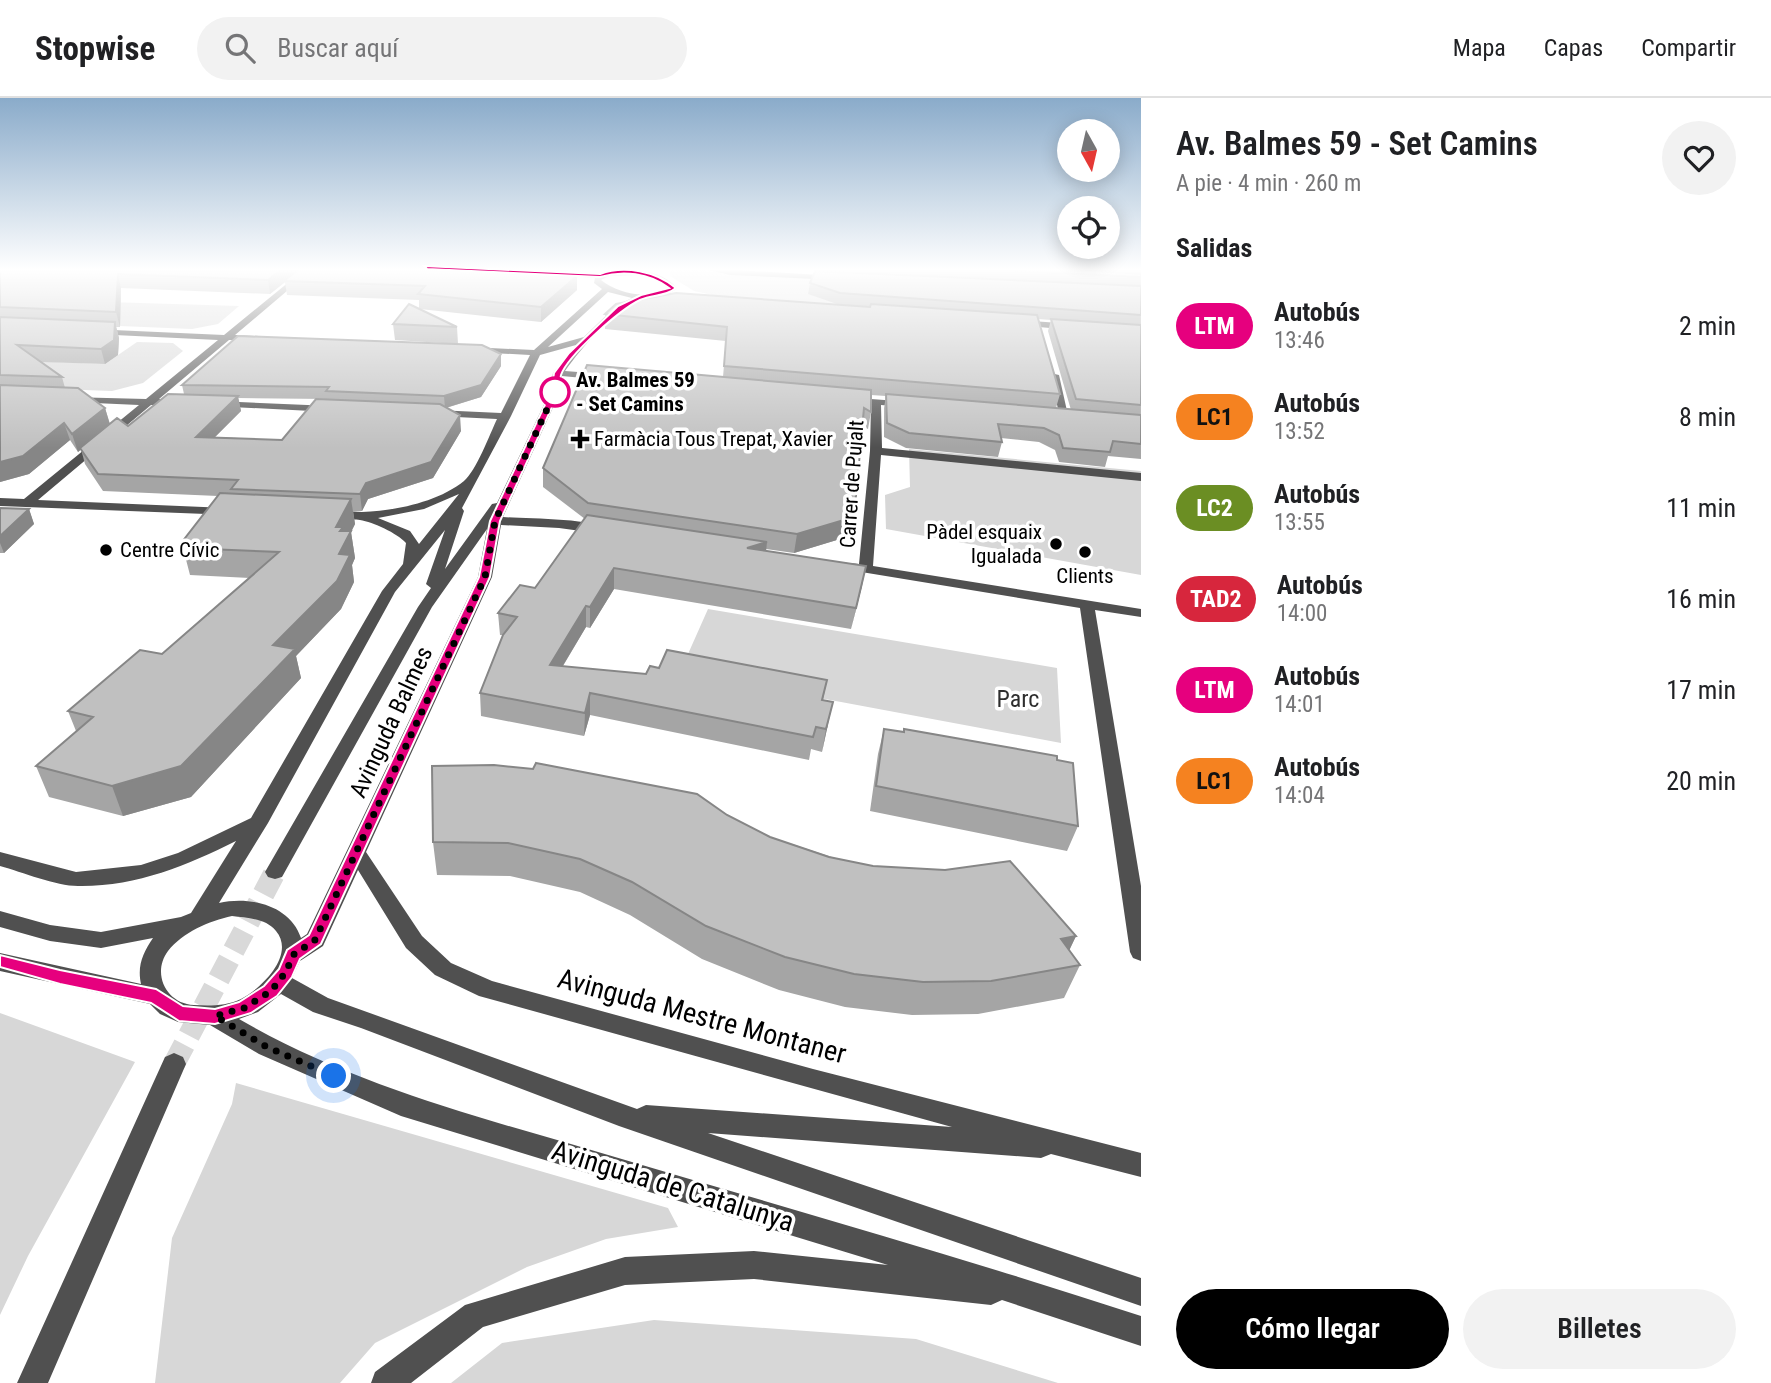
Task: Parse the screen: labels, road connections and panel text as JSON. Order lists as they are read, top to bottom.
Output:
{
  "streets": {
    "street": [
      "Carrer de Pujalt",
      "Avinguda Balmes",
      "Avinguda Mestre Montaner",
      "Avinguda de Catalunya"
    ]
  },
  "crossings": [
    ["Avinguda Balmes", "Avinguda Mestre Montaner"],
    ["Avinguda Balmes", "Avinguda de Catalunya"],
    ["Avinguda Mestre Montaner", "Avinguda de Catalunya"]
  ],
  "parks": ["Parc"],
  "places": {
    "other": [
      "Av. Balmes 59 - Set Camins",
      "Pàdel esquaix Igualada",
      "Centre Cívic",
      "Clients"
    ],
    "health": ["Farmàcia Tous Trepat, Xavier"]
  },
  "lines": ["bus line LTM"],
  "north": "bottom",
  "page": {
    "header": "Stopwise",
    "search": "Buscar aquí",
    "nav": ["Mapa", "Capas", "Compartir"],
    "heading": [
      ["Av. Balmes 59 - Set Camins", "A pie · 4 min · 260 m"],
      "Salidas"
    ],
    "list": [
      {
        "mark": "LTM",
        "name": "Autobús",
        "note": "13:46",
        "value": "2 min"
      },
      {
        "mark": "LC1",
        "name": "Autobús",
        "note": "13:52",
        "value": "8 min"
      },
      {
        "mark": "LC2",
        "name": "Autobús",
        "note": "13:55",
        "value": "11 min"
      },
      {
        "mark": "TAD2",
        "name": "Autobús",
        "note": "14:00",
        "value": "16 min"
      },
      {
        "mark": "LTM",
        "name": "Autobús",
        "note": "14:01",
        "value": "17 min"
      },
      {
        "mark": "LC1",
        "name": "Autobús",
        "note": "14:04",
        "value": "20 min"
      }
    ],
    "buttons": ["Cómo llegar", "Billetes"]
  }
}
